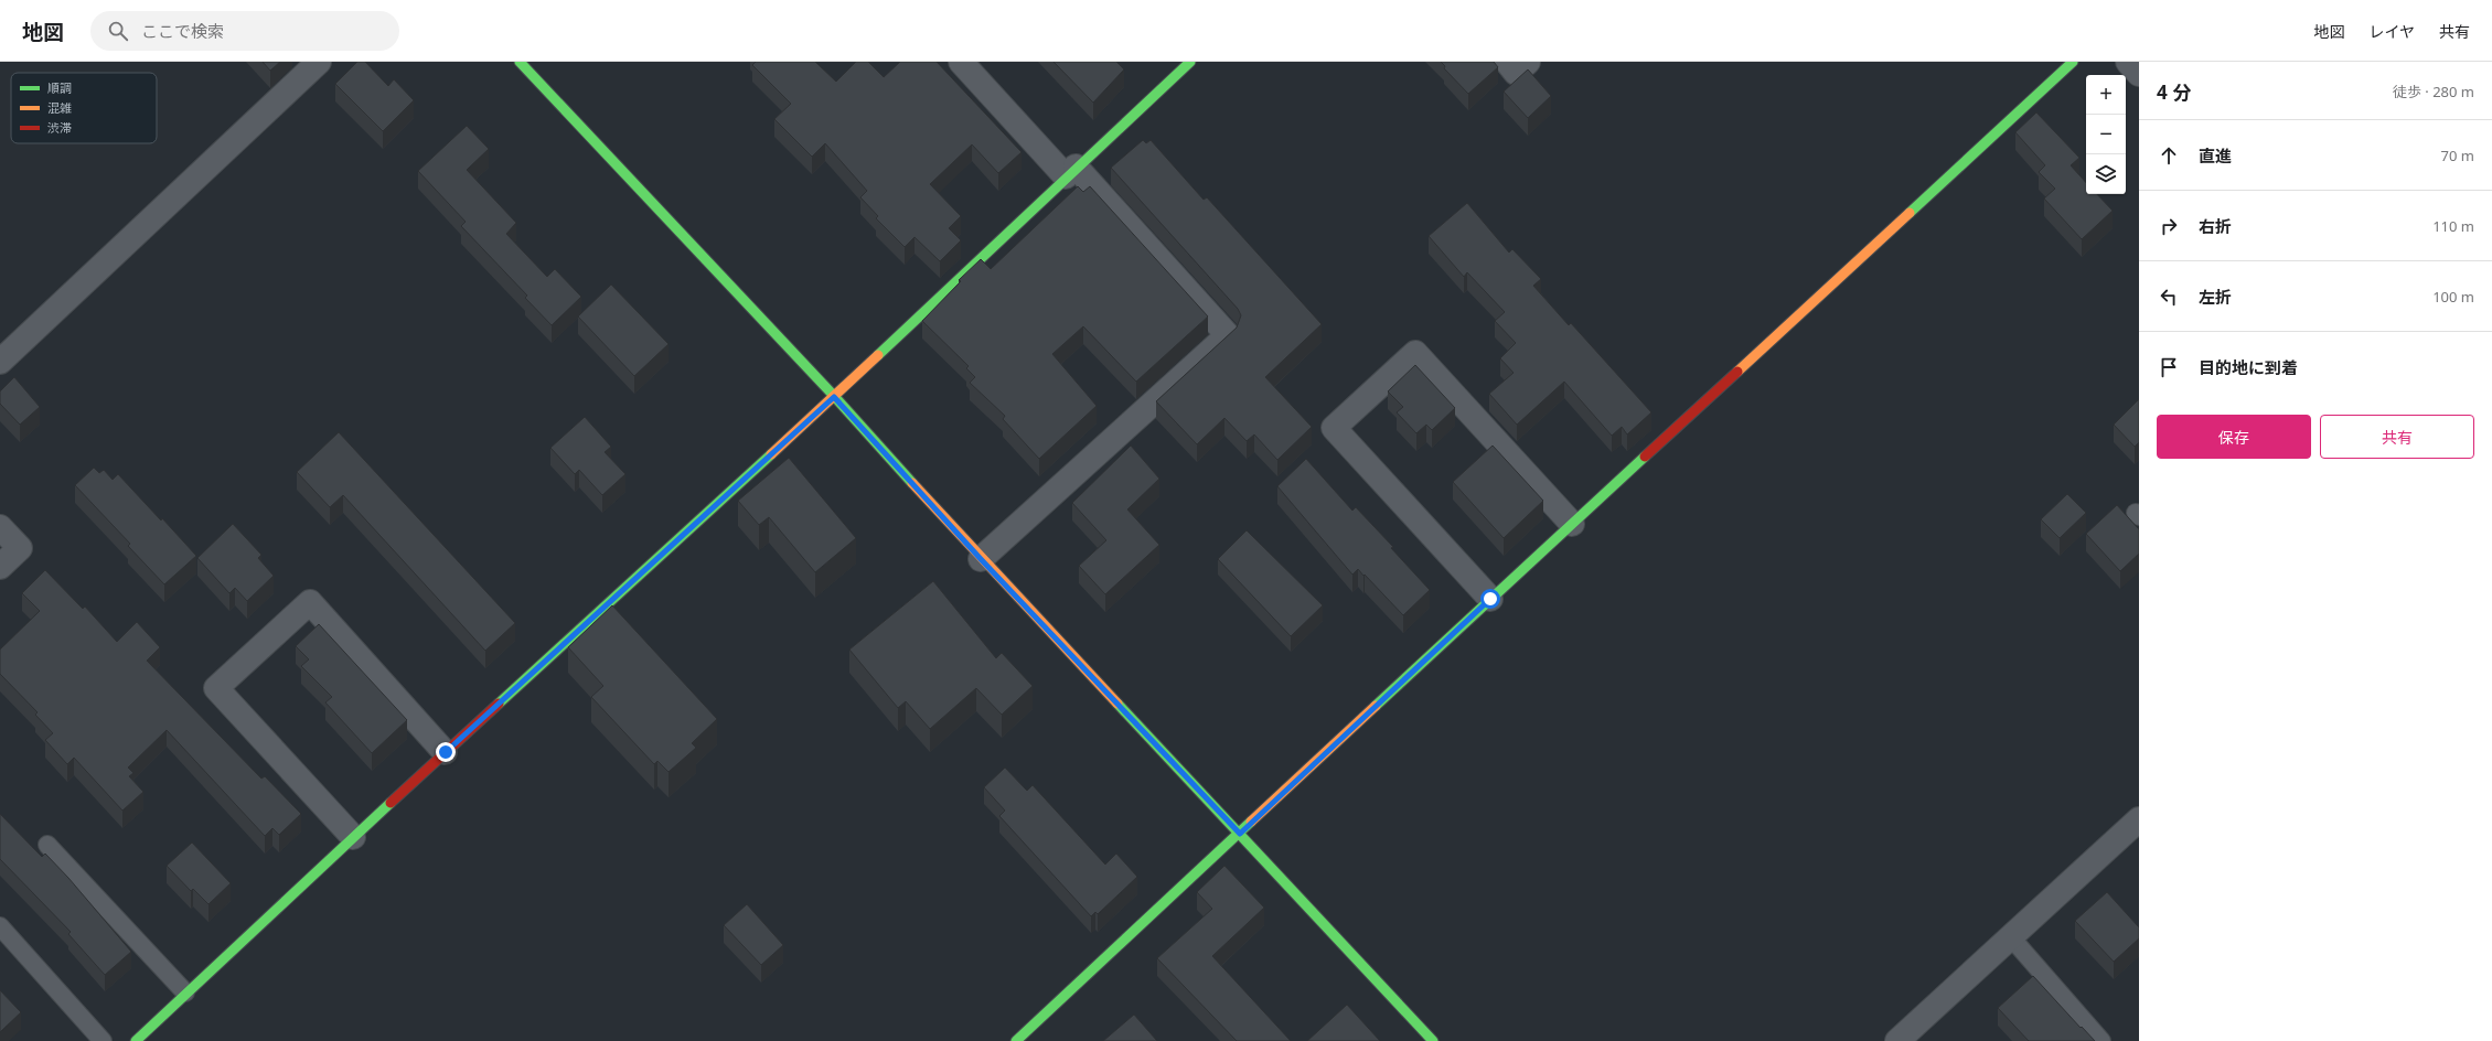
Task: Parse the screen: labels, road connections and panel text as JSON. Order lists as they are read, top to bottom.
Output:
{
  "legend": ["順調", "混雑", "渋滞"],
  "page": {
    "header": "地図",
    "search": "ここで検索",
    "nav": ["地図", "レイヤ", "共有"],
    "heading": ["4 分", "徒歩 · 280 m"],
    "map_buttons": ["+", "−"],
    "list": [
      ["直進", "70 m"],
      ["右折", "110 m"],
      ["左折", "100 m"],
      "目的地に到着"
    ],
    "buttons": ["保存", "共有"]
  }
}
